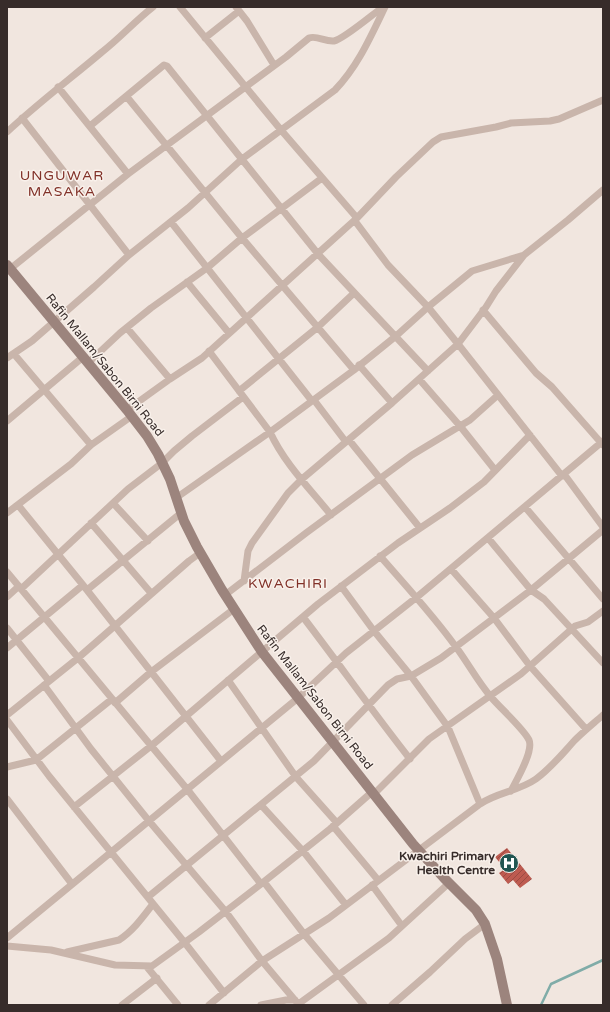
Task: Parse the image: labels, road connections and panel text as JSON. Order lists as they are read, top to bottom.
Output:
{
  "streets": {
    "street": ["Rafin Mallam/Sabon Birni Road"]
  },
  "districts": ["UNGUWAR MASAKA", "KWACHIRI"],
  "places": {
    "hospital": ["Kwachiri Primary Health Centre"]
  }
}
